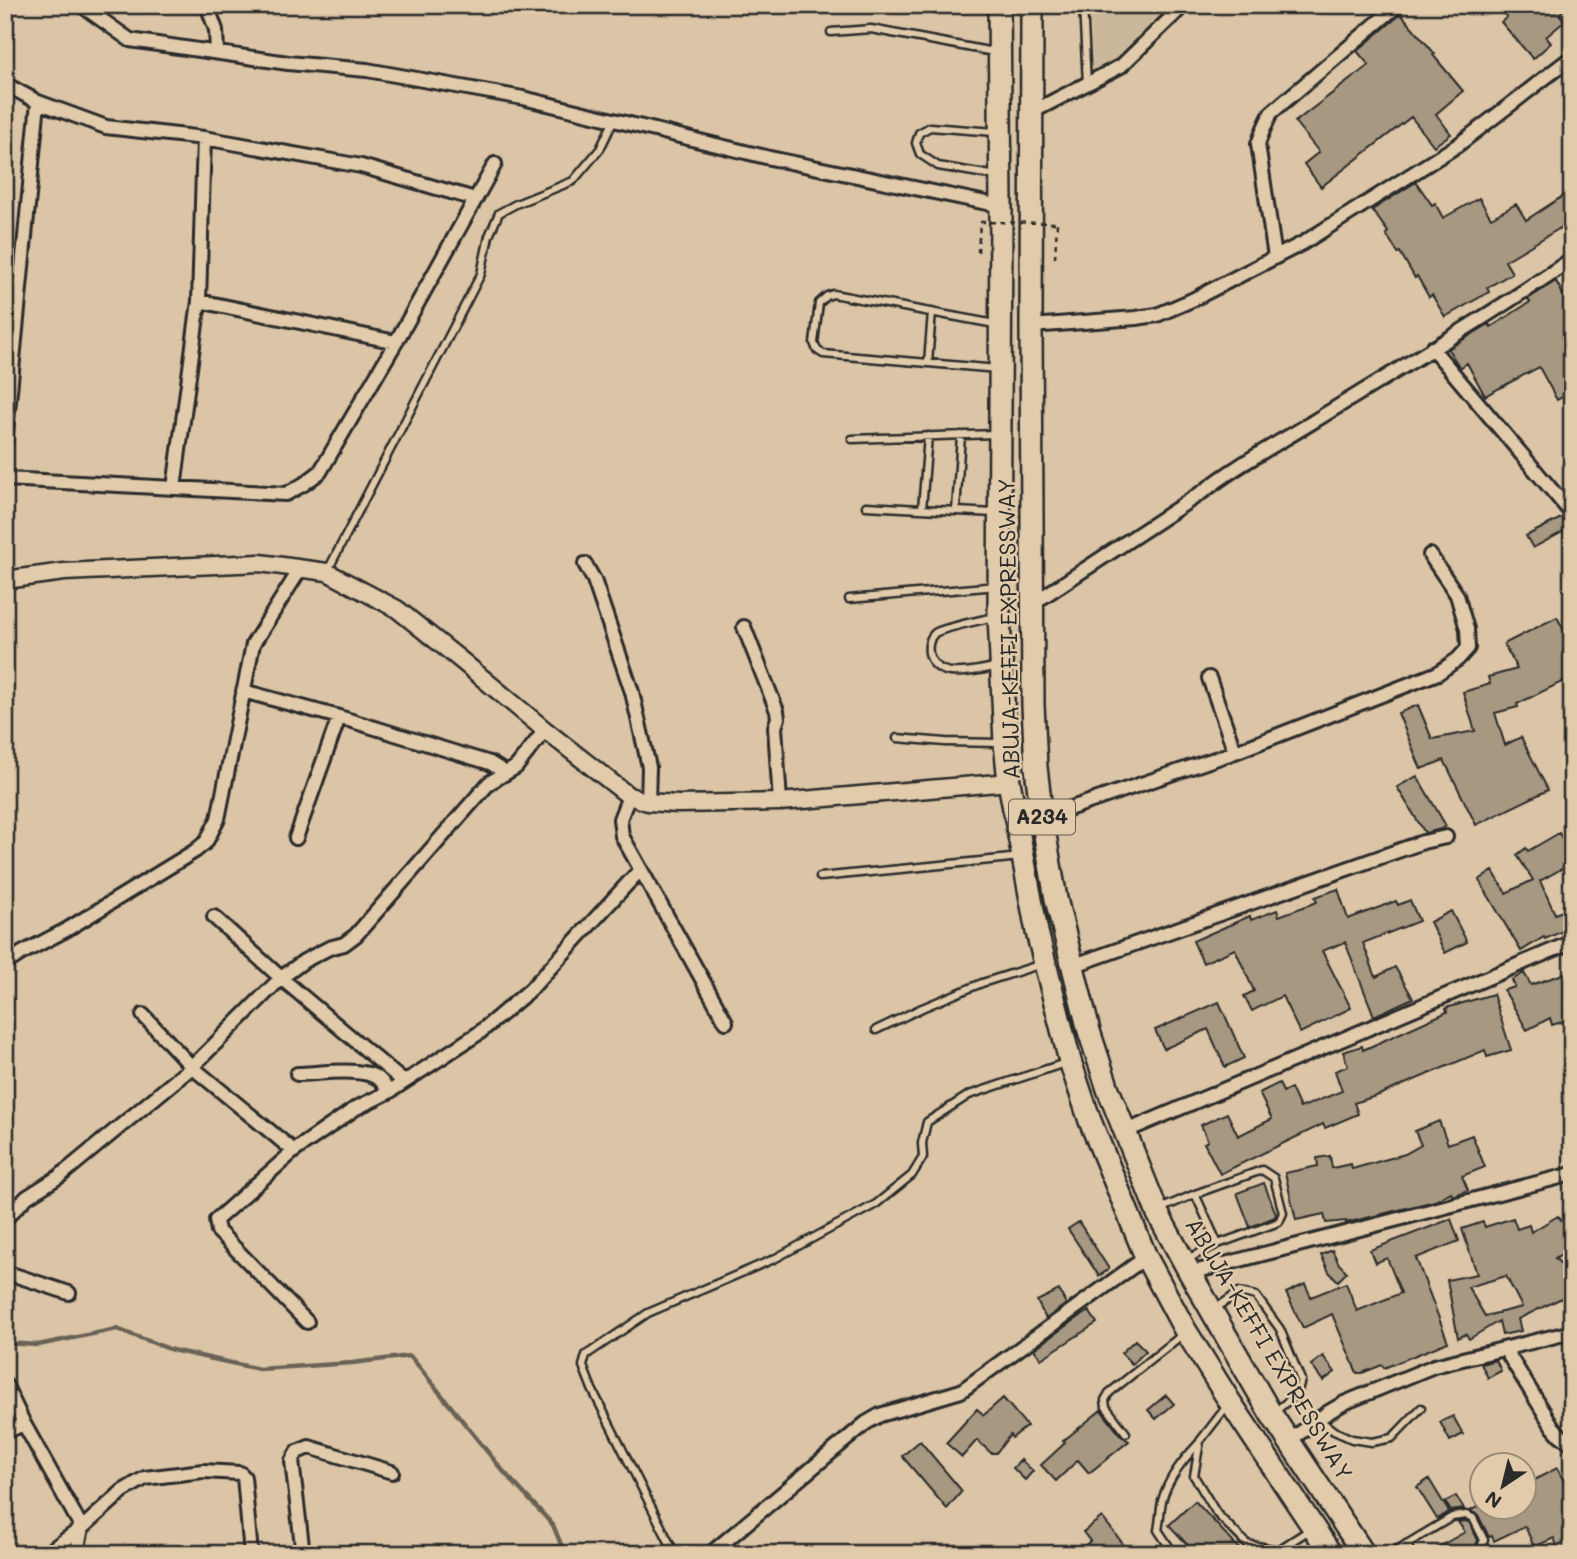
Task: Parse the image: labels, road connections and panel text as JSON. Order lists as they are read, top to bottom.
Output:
{
  "streets": {
    "highway": ["ABUJA-KEFFI EXPRESSWAY", "A234"]
  },
  "north": "bottom left"
}
